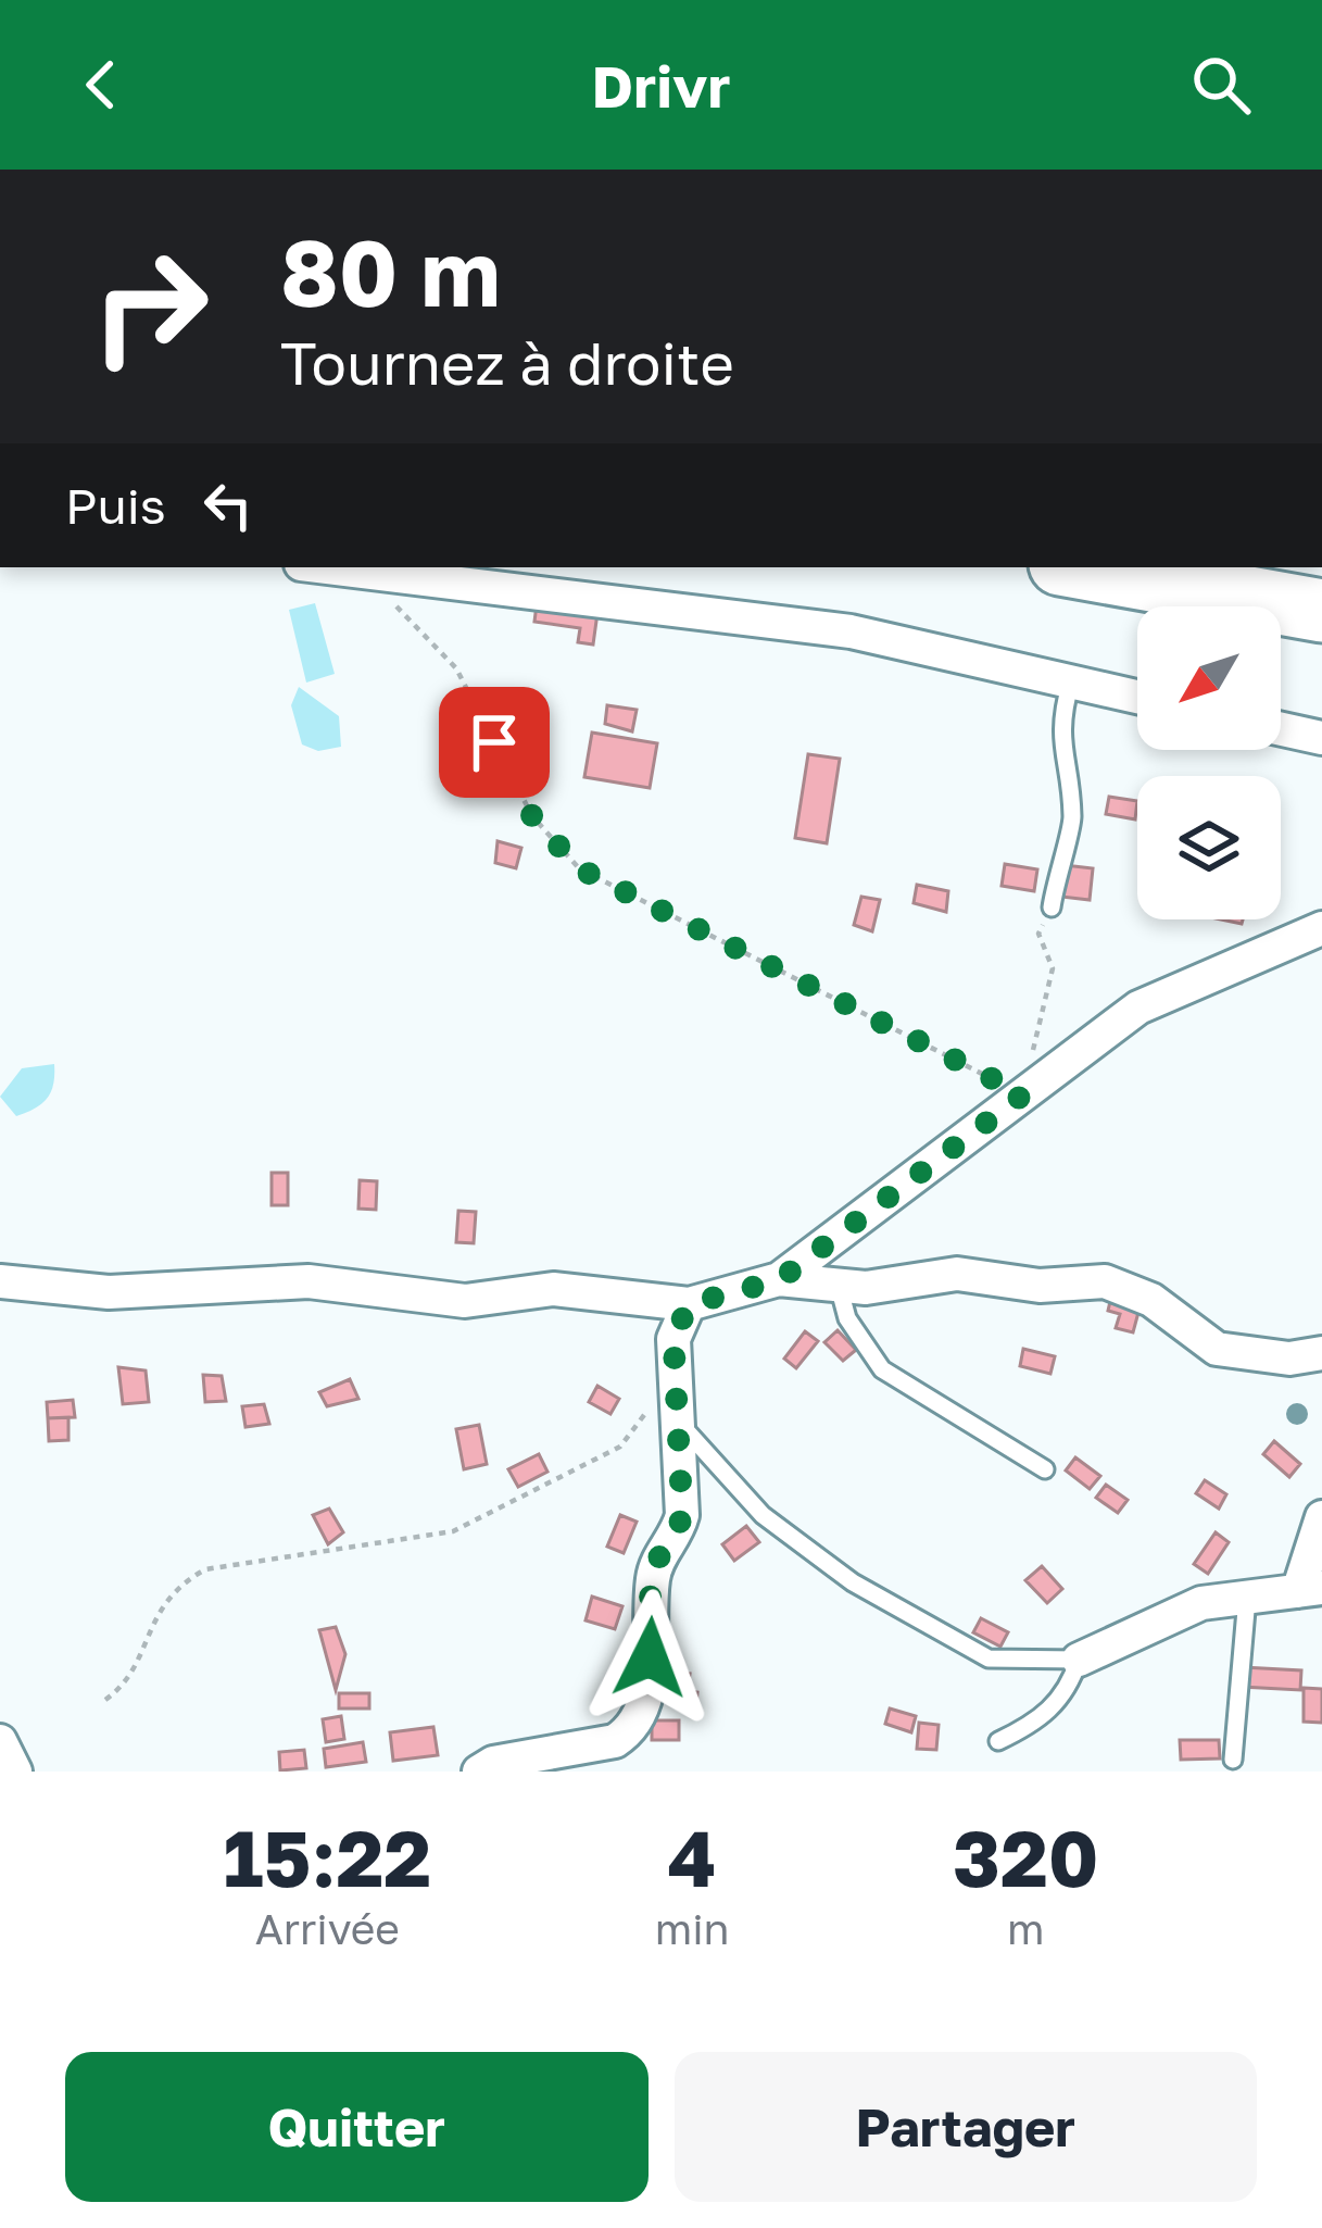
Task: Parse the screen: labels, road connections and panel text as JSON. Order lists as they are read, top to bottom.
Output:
{
  "north": "bottom left",
  "page": {
    "header": "Drivr",
    "turn": ["80 m", "Tournez à droite"],
    "then": "Puis",
    "eta": [
      "15:22",
      "Arrivée",
      "4",
      "min",
      "320",
      "m"
    ],
    "buttons": ["Quitter", "Partager"]
  }
}
